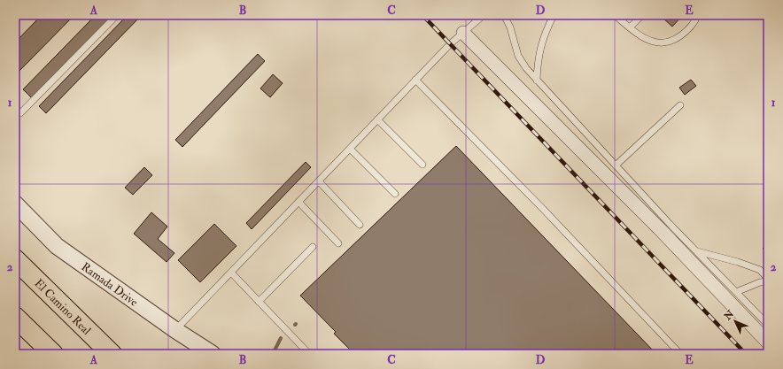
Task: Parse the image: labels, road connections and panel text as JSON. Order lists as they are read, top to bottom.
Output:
{
  "streets": {
    "highway": ["El Camino Real"],
    "street": ["Ramada Drive"]
  },
  "north": "top left",
  "grid": {
    "columns": [
      "A",
      "B",
      "C",
      "D",
      "E"
    ],
    "rows": ["1", "2"]
  }
}
